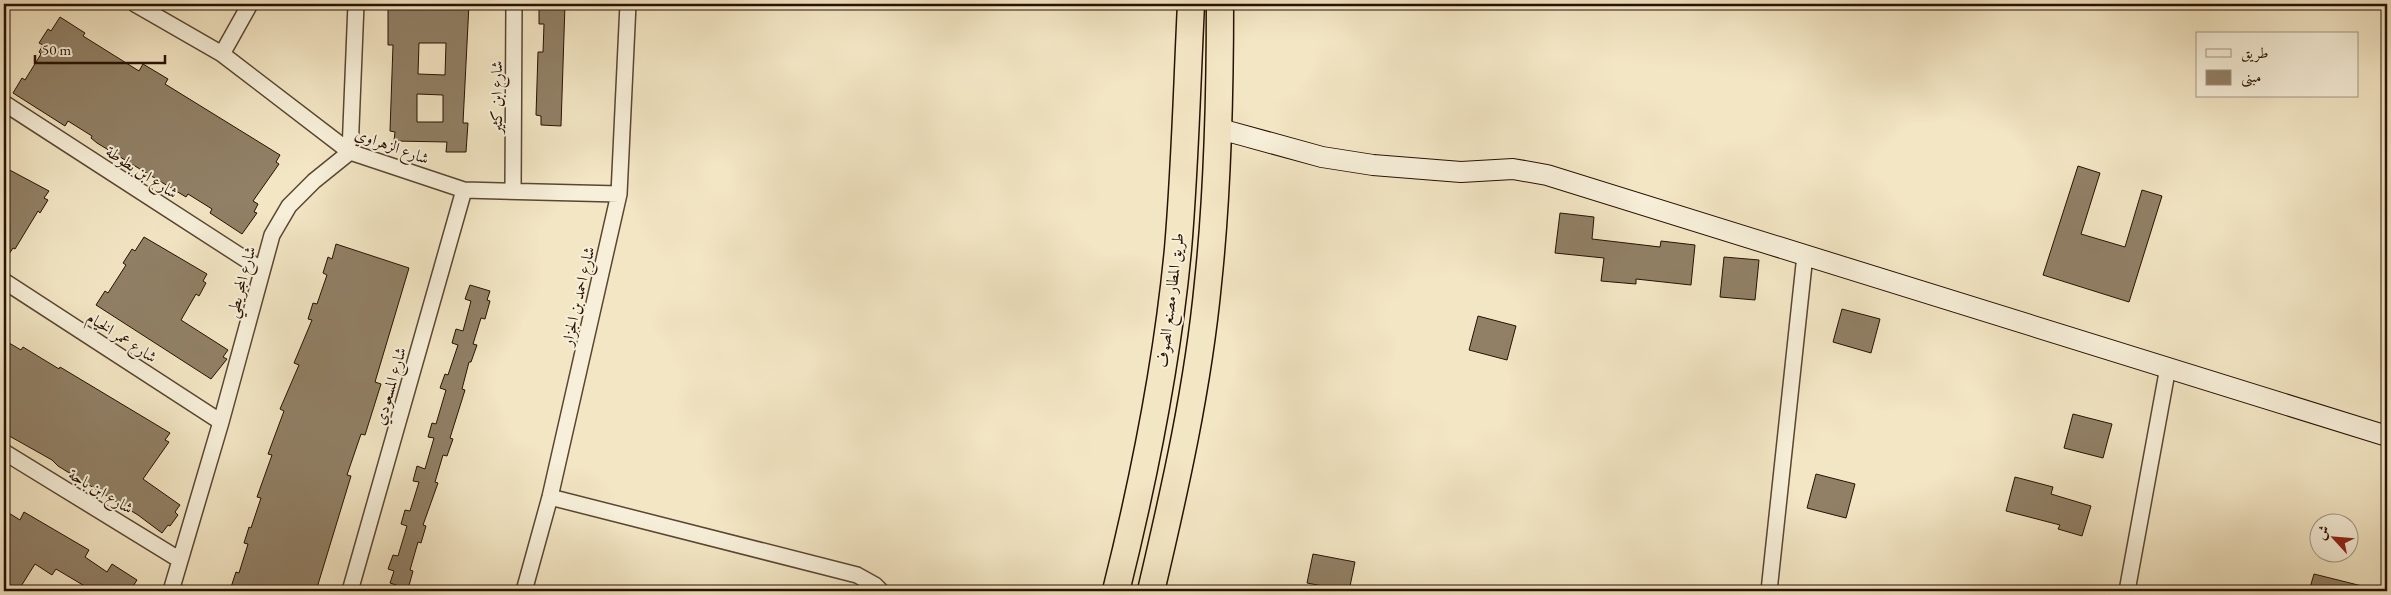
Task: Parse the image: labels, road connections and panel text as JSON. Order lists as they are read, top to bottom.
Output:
{
  "streets": {
    "highway": ["طريق المطار مصنع الصوف"],
    "street": [
      "شارع ابن كثير",
      "شارع الزهراوي",
      "شارع ابن بطوطة",
      "شارع المجريطي",
      "شارع احمد بن الجزار",
      "شارع عمر الخيام",
      "شارع المسعودي",
      "شارع ابن باجة"
    ]
  },
  "crossings": [
    ["شارع ابن كثير", "شارع الزهراوي"],
    ["شارع الزهراوي", "شارع المجريطي"],
    ["شارع الزهراوي", "شارع احمد بن الجزار"],
    ["شارع الزهراوي", "شارع المسعودي"],
    ["شارع ابن بطوطة", "شارع المجريطي"],
    ["شارع المجريطي", "شارع عمر الخيام"],
    ["شارع المجريطي", "شارع ابن باجة"]
  ],
  "legend": ["طريق", "مبنى"],
  "scale_bar": "50 m",
  "north": "top left"
}
